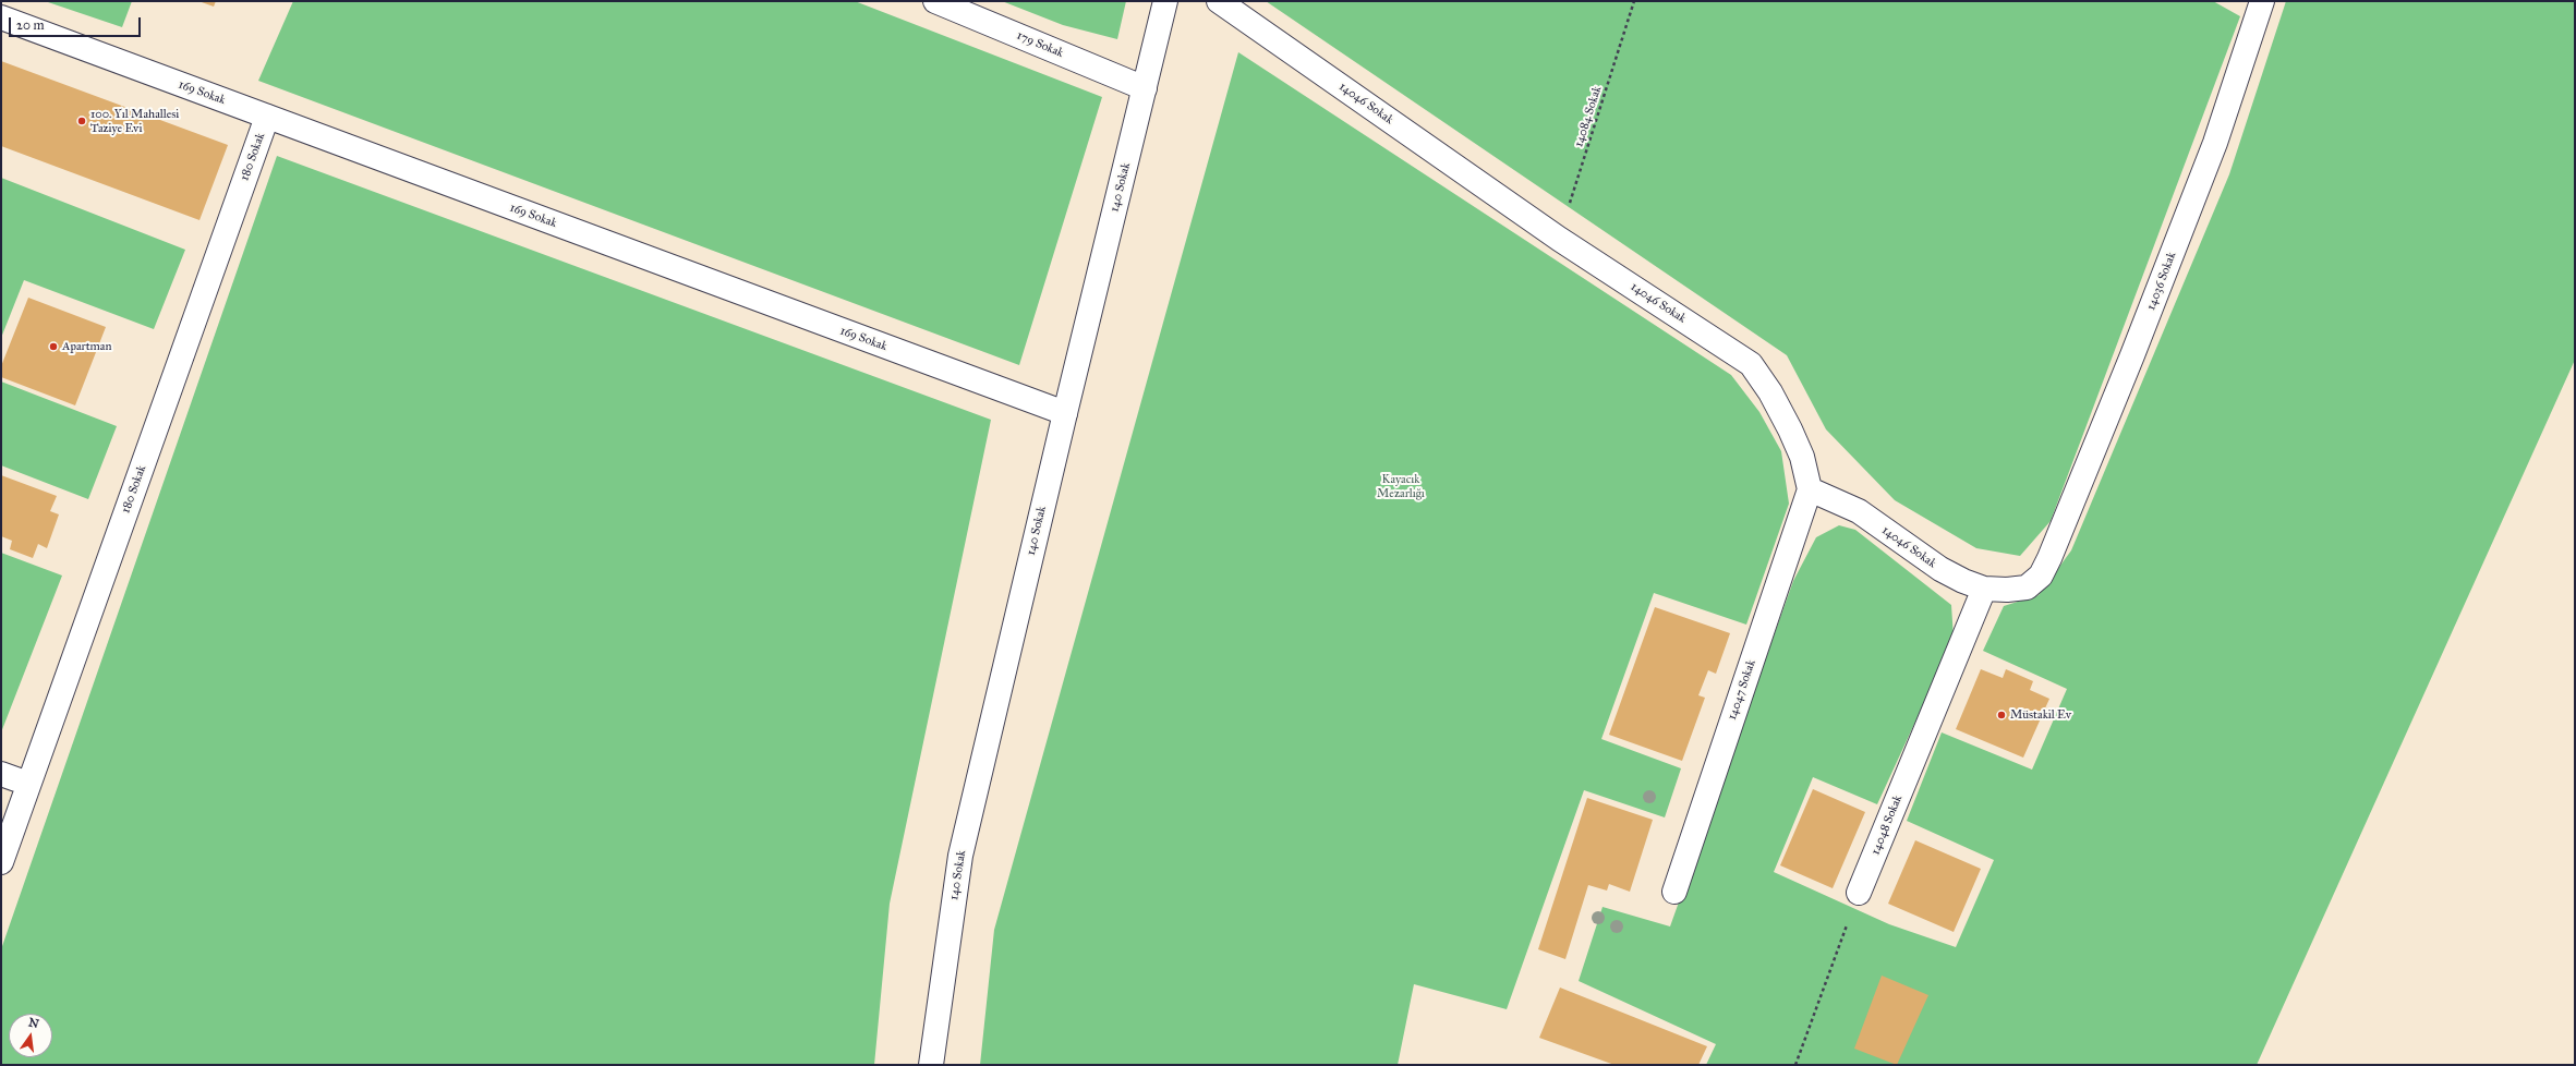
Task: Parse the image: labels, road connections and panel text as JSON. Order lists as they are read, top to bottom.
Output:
{
  "streets": {
    "street": [
      "179 Sokak",
      "169 Sokak",
      "14046 Sokak",
      "180 Sokak",
      "140 Sokak",
      "14036 Sokak",
      "14047 Sokak",
      "14048 Sokak"
    ],
    "path": ["14084 Sokak"]
  },
  "crossings": [
    ["179 Sokak", "140 Sokak"],
    ["169 Sokak", "180 Sokak"],
    ["169 Sokak", "140 Sokak"],
    ["14046 Sokak", "14084 Sokak"],
    ["14046 Sokak", "14036 Sokak"],
    ["14046 Sokak", "14047 Sokak"],
    ["14046 Sokak", "14048 Sokak"]
  ],
  "parks": ["Kayacık Mezarlığı"],
  "places": ["100. Yıl Mahallesi Taziye Evi", "Apartman", "Müstakil Ev"],
  "scale_bar": "20 m",
  "north": "top"
}
